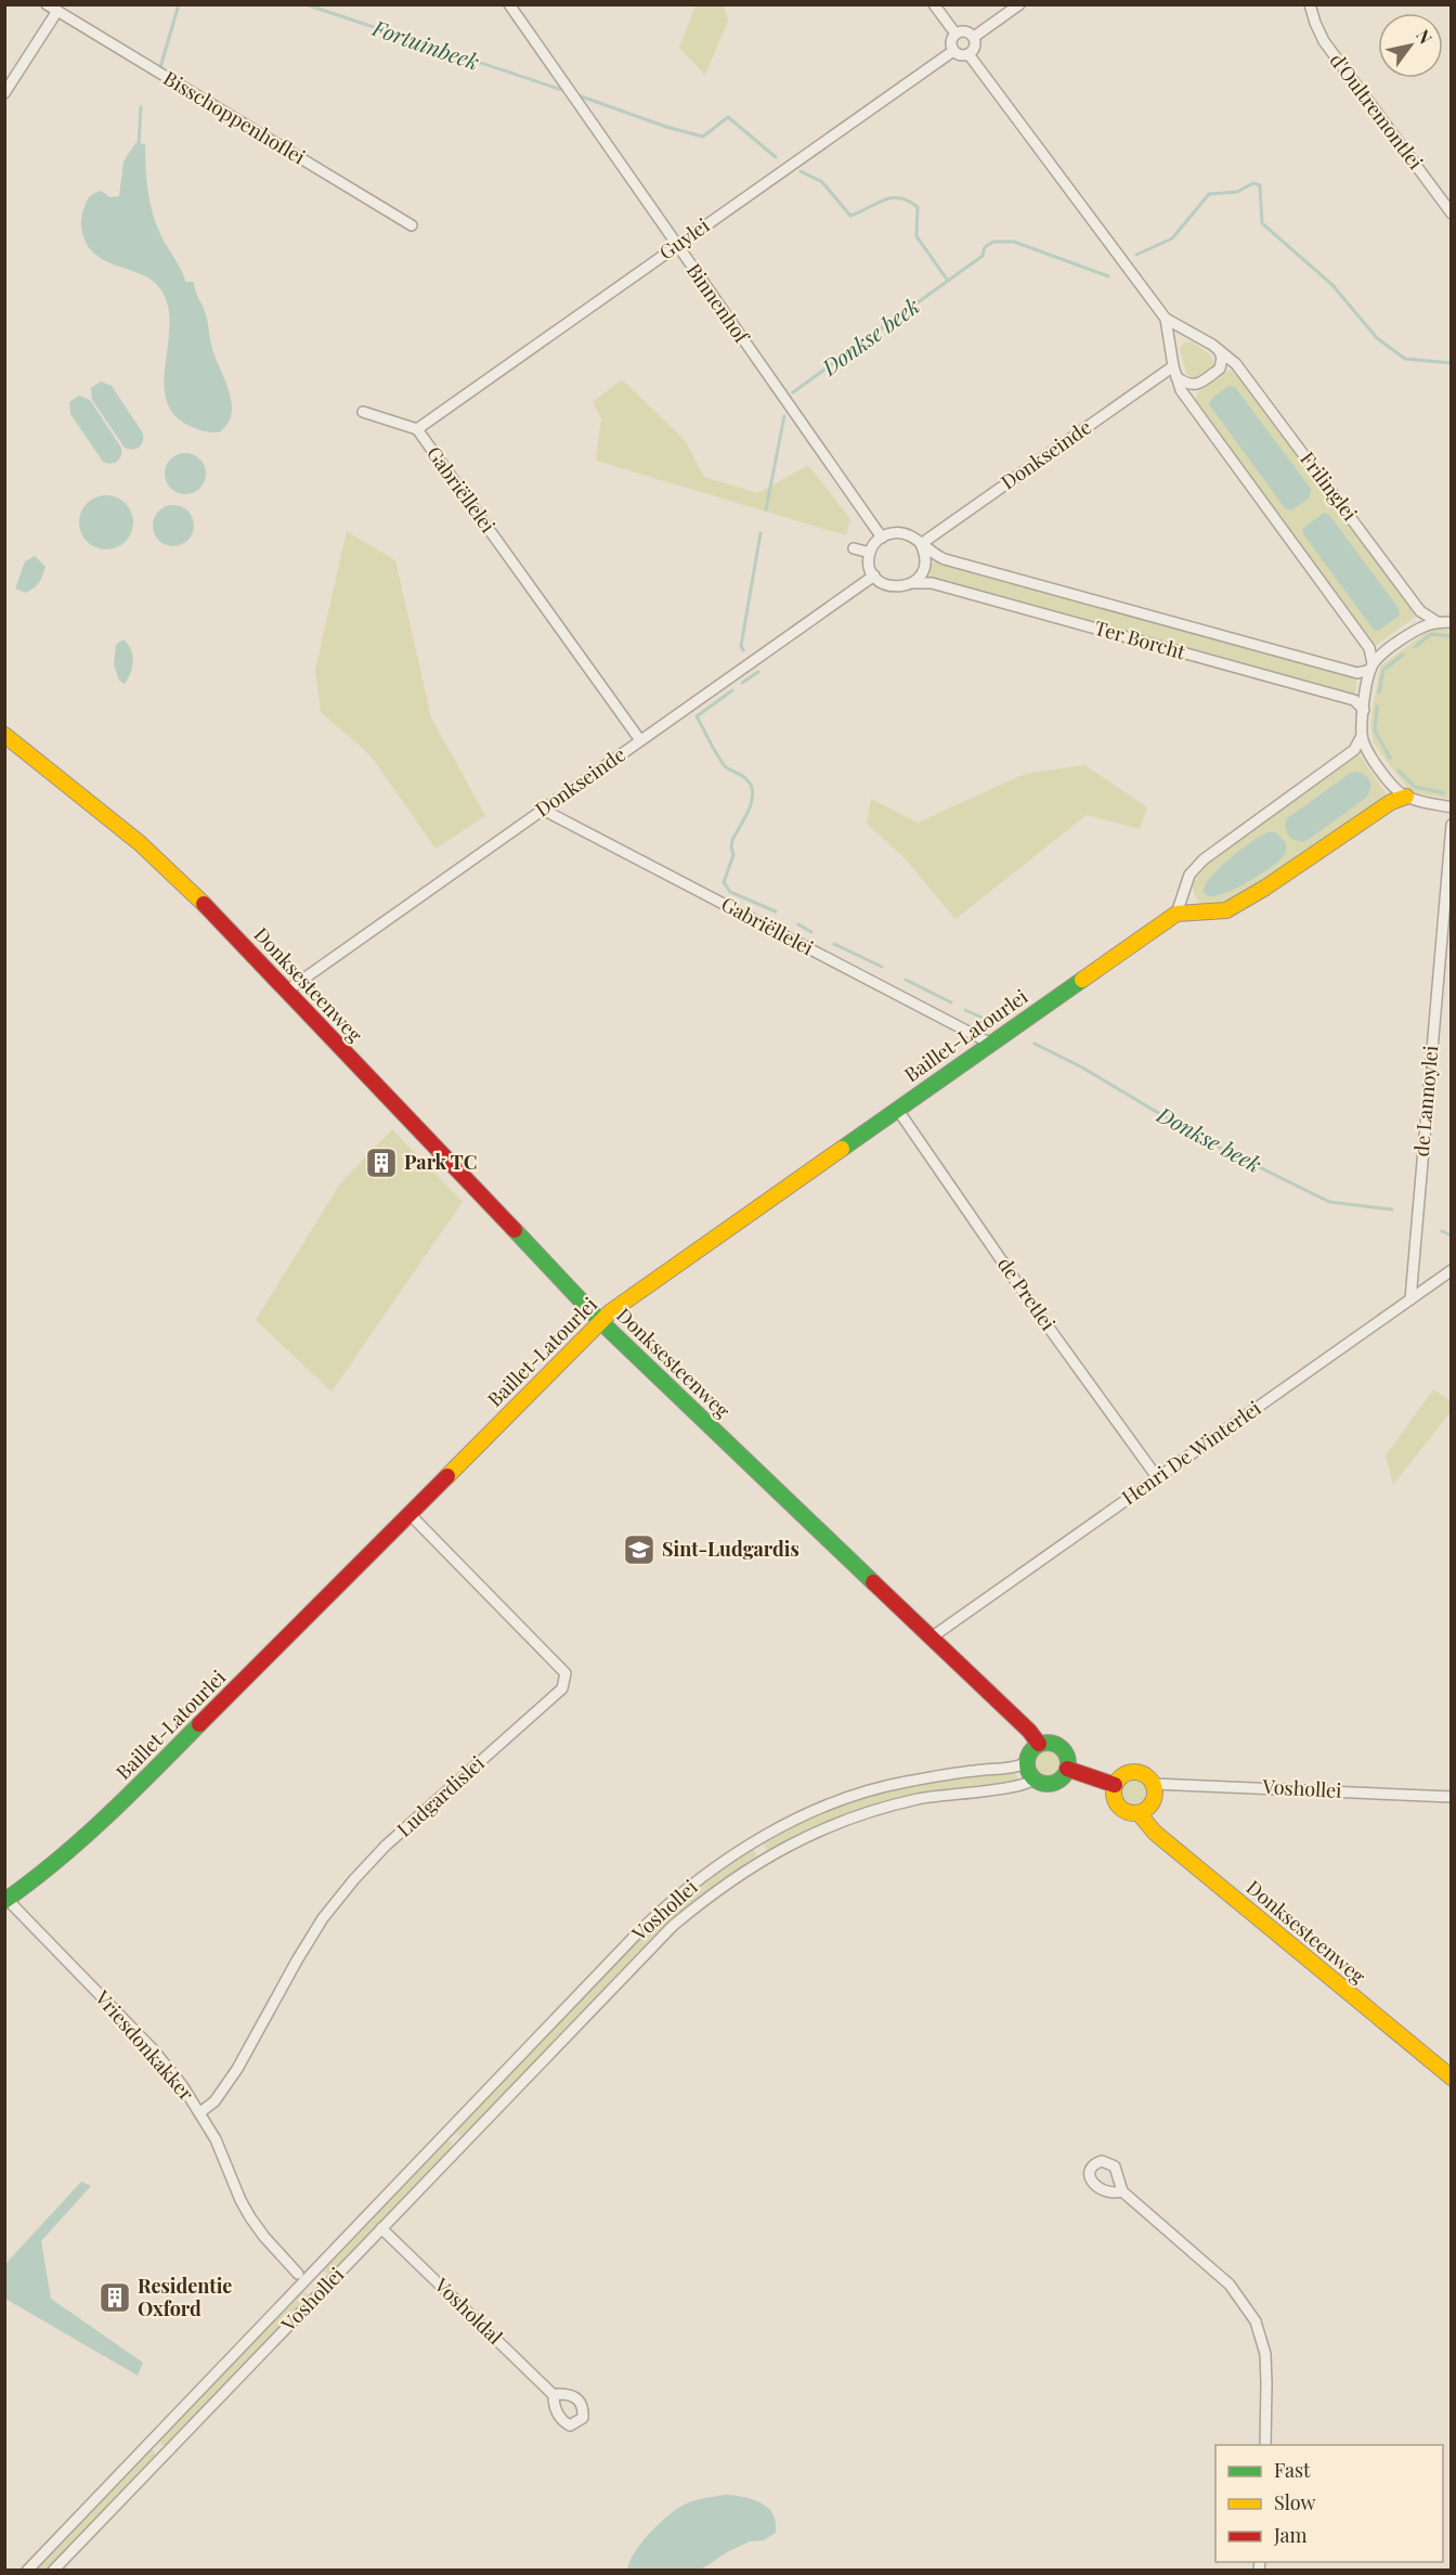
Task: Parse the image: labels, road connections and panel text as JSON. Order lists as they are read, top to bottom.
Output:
{
  "streets": {
    "street": [
      "d'Oultremontlei",
      "Bisschoppenhoflei",
      "Guylei",
      "Binnenhof",
      "Donkseinde",
      "Frilinglei",
      "Gabriëllelei",
      "Ter Borcht",
      "Donksesteenweg",
      "Baillet-Latourlei",
      "de Lannoylei",
      "de Pretlei",
      "Henri De Winterlei",
      "Voshollei",
      "Ludgardislei",
      "Vriesdonkakker",
      "Vosholdal"
    ]
  },
  "crossings": [
    ["Guylei", "Binnenhof"],
    ["Guylei", "Frilinglei"],
    ["Guylei", "Gabriëllelei"],
    ["Binnenhof", "Donkseinde"],
    ["Binnenhof", "Ter Borcht"],
    ["Donkseinde", "Frilinglei"],
    ["Donkseinde", "Gabriëllelei"],
    ["Donkseinde", "Ter Borcht"],
    ["Donkseinde", "Donksesteenweg"],
    ["Frilinglei", "Ter Borcht"],
    ["Gabriëllelei", "Baillet-Latourlei"],
    ["Donksesteenweg", "Baillet-Latourlei"],
    ["Donksesteenweg", "Henri De Winterlei"],
    ["Donksesteenweg", "Voshollei"],
    ["Baillet-Latourlei", "de Pretlei"],
    ["Baillet-Latourlei", "Ludgardislei"],
    ["Baillet-Latourlei", "Vriesdonkakker"],
    ["de Lannoylei", "Henri De Winterlei"],
    ["de Pretlei", "Henri De Winterlei"],
    ["Voshollei", "Vosholdal"],
    ["Ludgardislei", "Vriesdonkakker"]
  ],
  "water": ["Fortuinbeek", "Donkse beek"],
  "places": {
    "building": ["Park TC", "Residentie Oxford"],
    "school or university": ["Sint-Ludgardis"]
  },
  "legend": ["Fast", "Slow", "Jam"],
  "north": "top right"
}
